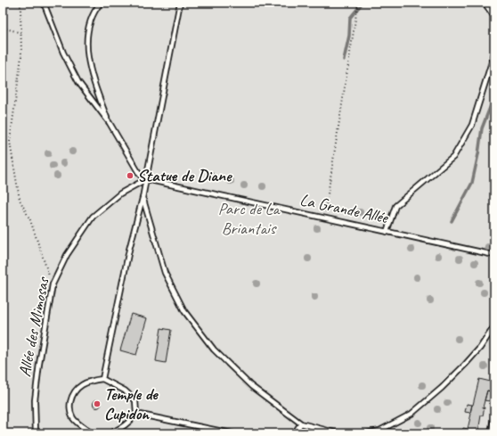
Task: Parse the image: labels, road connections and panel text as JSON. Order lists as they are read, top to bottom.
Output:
{
  "streets": {
    "lane": ["La Grande Allée", "Allée des Mimosas"]
  },
  "crossings": [
    ["La Grande Allée", "Allée des Mimosas"]
  ],
  "parks": ["Parc de La Briantais"],
  "places": ["Statue de Diane", "Temple de Cupidon"]
}
